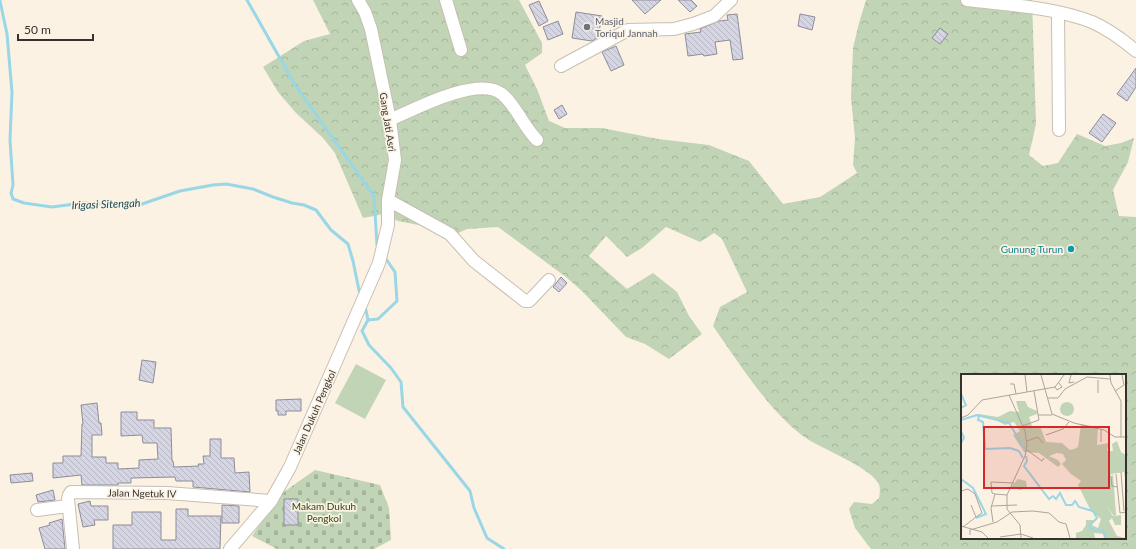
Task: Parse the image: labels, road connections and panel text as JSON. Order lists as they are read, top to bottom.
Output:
{
  "streets": {
    "street": ["Gang Jati Asri", "Jalan Dukuh Pengkol", "Jalan Ngetuk IV"]
  },
  "crossings": [
    ["Gang Jati Asri", "Jalan Dukuh Pengkol"],
    ["Jalan Dukuh Pengkol", "Jalan Ngetuk IV"]
  ],
  "water": ["Irigasi Sitengah"],
  "parks": ["Makam Dukuh Pengkol"],
  "places": ["Masjid Toriqul Jannah", "Gunung Turun"],
  "scale_bar": "50 m"
}
